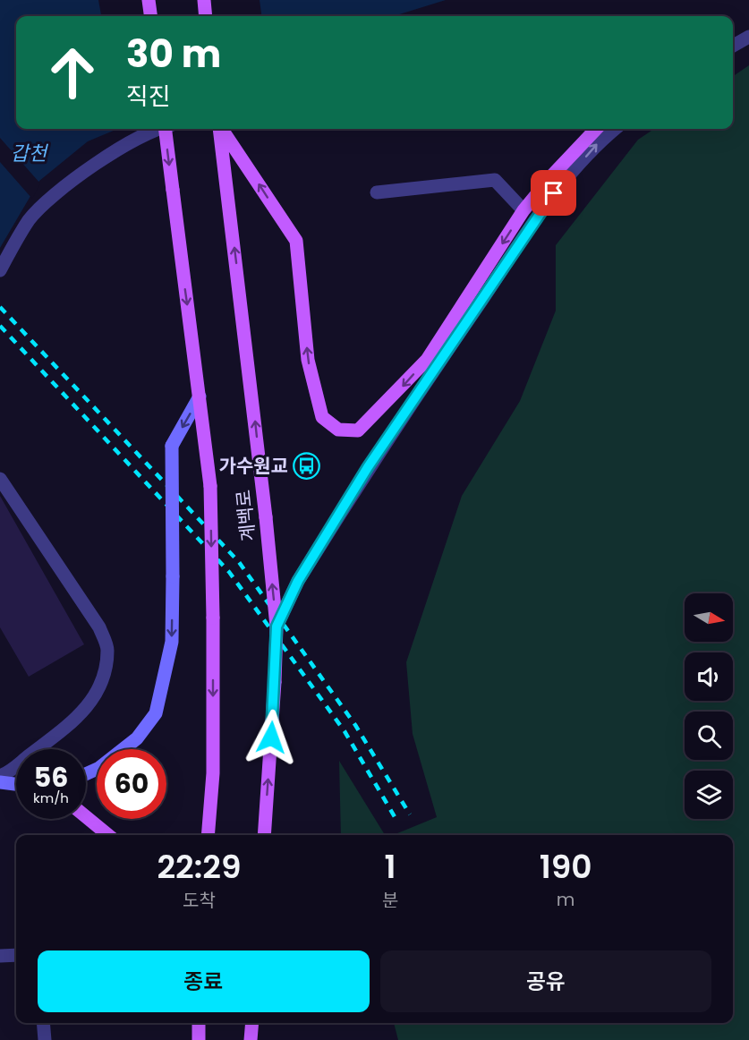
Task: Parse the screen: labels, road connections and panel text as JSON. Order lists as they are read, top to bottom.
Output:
{
  "streets": {
    "main road": ["계백로"]
  },
  "water": ["갑천"],
  "places": {
    "bus stop": ["가수원교"]
  },
  "north": "right",
  "page": {
    "turn": ["30 m", "직진"],
    "speed": "56 km/h",
    "limit": "60",
    "eta": [
      "22:29",
      "도착",
      "1",
      "분",
      "190",
      "m"
    ],
    "buttons": ["종료", "공유"]
  }
}
